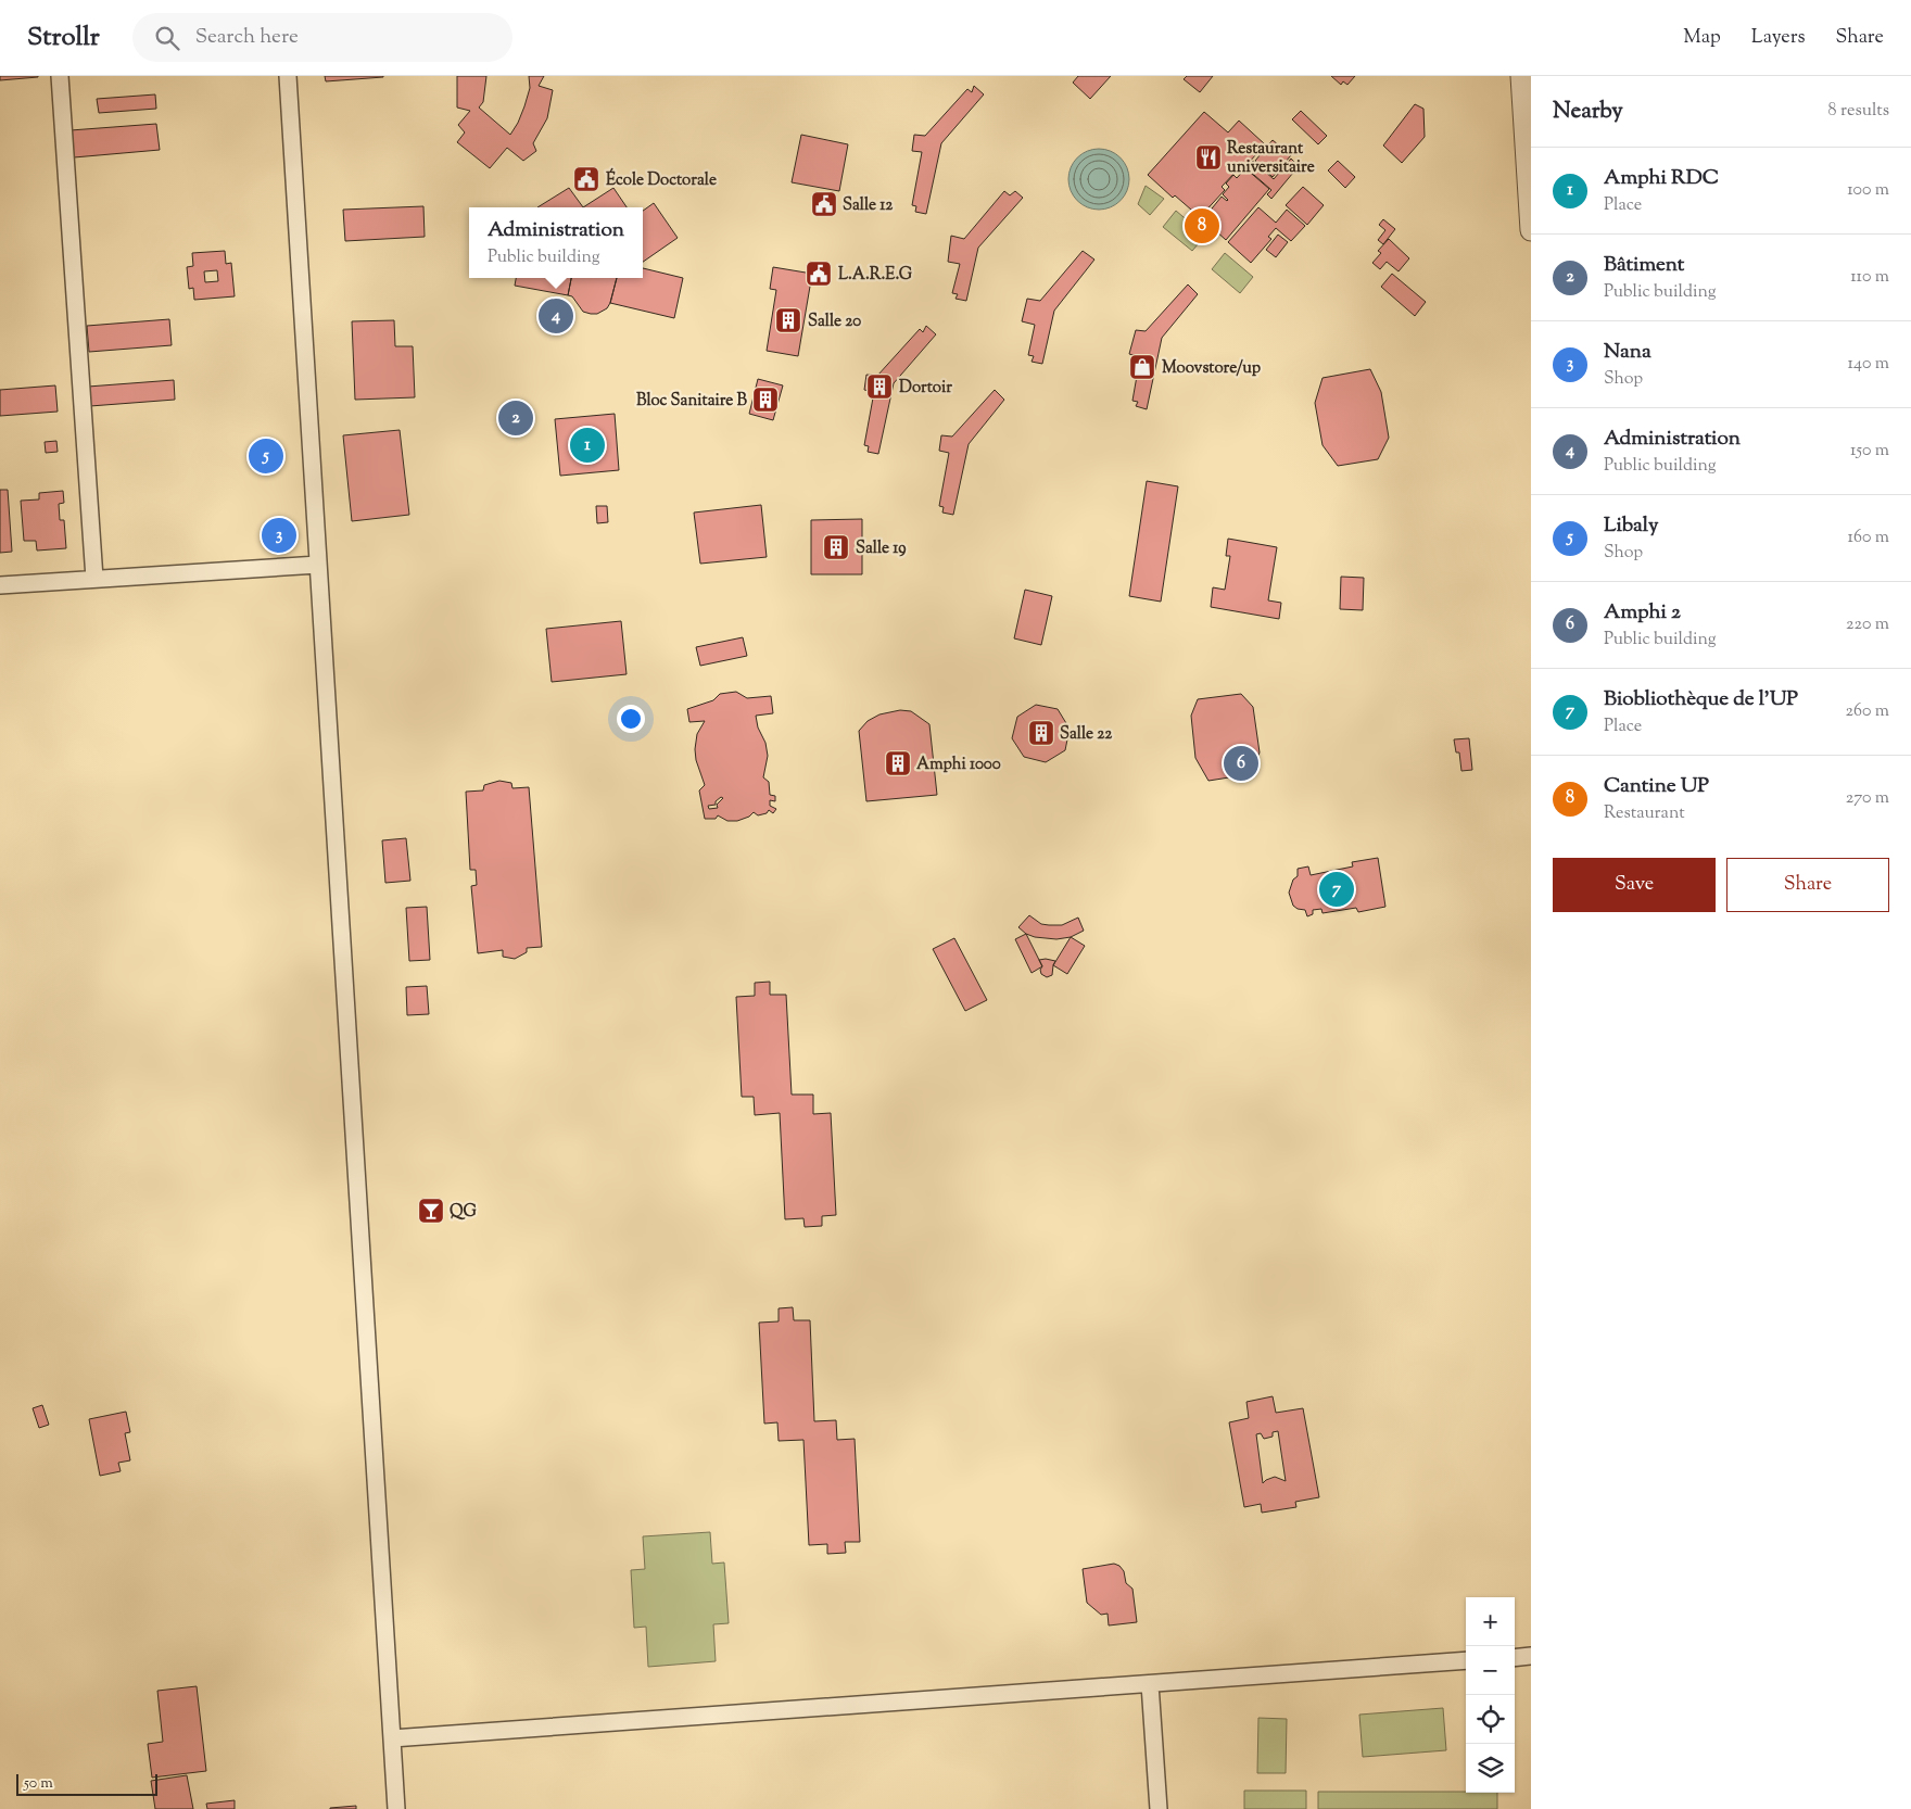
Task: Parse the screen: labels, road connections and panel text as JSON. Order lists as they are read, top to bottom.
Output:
{
  "places": {
    "restaurant": ["Restaurant universitaire"],
    "public building": ["École Doctorale", "Salle 12", "L.A.R.E.G"],
    "building": [
      "Salle 20",
      "Dortoir",
      "Bloc Sanitaire B",
      "Salle 19",
      "Salle 22",
      "Amphi 1000"
    ],
    "shop": ["Moovstore/up"],
    "bar": ["QG"]
  },
  "scale_bar": "50 m",
  "page": {
    "header": "Strollr",
    "search": "Search here",
    "nav": ["Map", "Layers", "Share"],
    "heading": ["Nearby", "8 results"],
    "list": [
      {
        "mark": "1",
        "name": "Amphi RDC",
        "note": "Place",
        "value": "100 m"
      },
      {
        "mark": "2",
        "name": "Bâtiment",
        "note": "Public building",
        "value": "110 m"
      },
      {
        "mark": "3",
        "name": "Nana",
        "note": "Shop",
        "value": "140 m"
      },
      {
        "mark": "4",
        "name": "Administration",
        "note": "Public building",
        "value": "150 m"
      },
      {
        "mark": "5",
        "name": "Libaly",
        "note": "Shop",
        "value": "160 m"
      },
      {
        "mark": "6",
        "name": "Amphi 2",
        "note": "Public building",
        "value": "220 m"
      },
      {
        "mark": "7",
        "name": "Biobliothèque de l'UP",
        "note": "Place",
        "value": "260 m"
      },
      {
        "mark": "8",
        "name": "Cantine UP",
        "note": "Restaurant",
        "value": "270 m"
      }
    ],
    "pins": [
      "8",
      "4",
      "2",
      "1",
      "5",
      "3",
      "6",
      "7"
    ],
    "popup": ["Administration", "Public building"],
    "buttons": ["Save", "Share"],
    "map_buttons": ["+", "−"],
    "scale": "50 m"
  }
}
